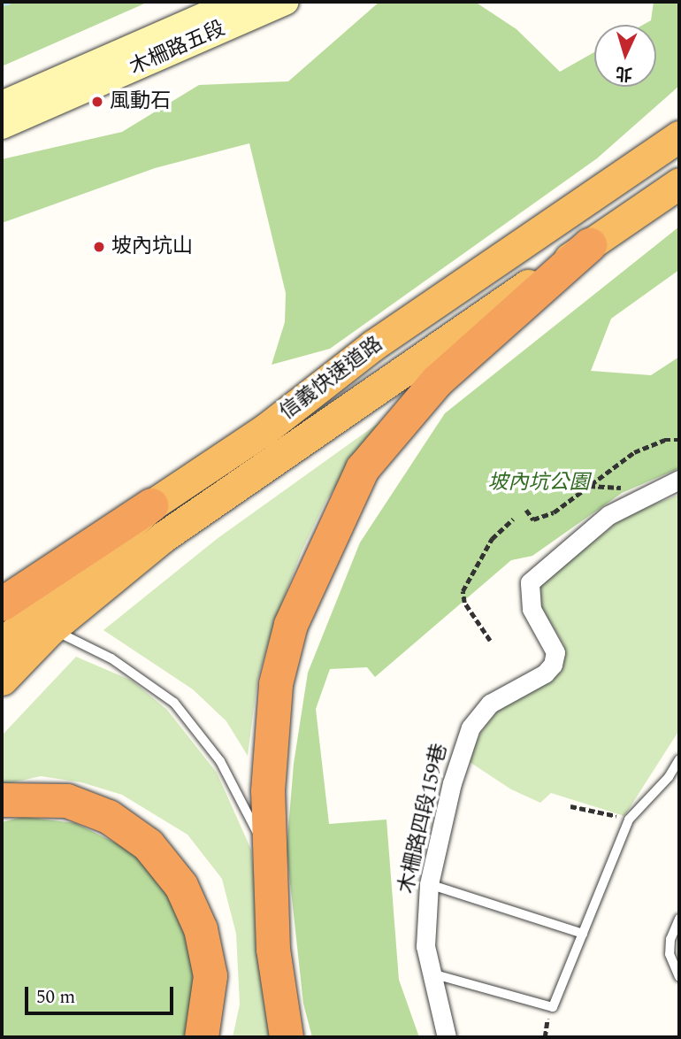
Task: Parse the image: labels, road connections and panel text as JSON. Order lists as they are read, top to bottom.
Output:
{
  "streets": {
    "highway": ["信義快速道路"],
    "main road": ["木柵路五段"],
    "street": ["木柵路四段159巷"]
  },
  "parks": ["坡內坑公園"],
  "places": ["風動石", "坡內坑山"],
  "scale_bar": "50 m",
  "north": "bottom"
}
